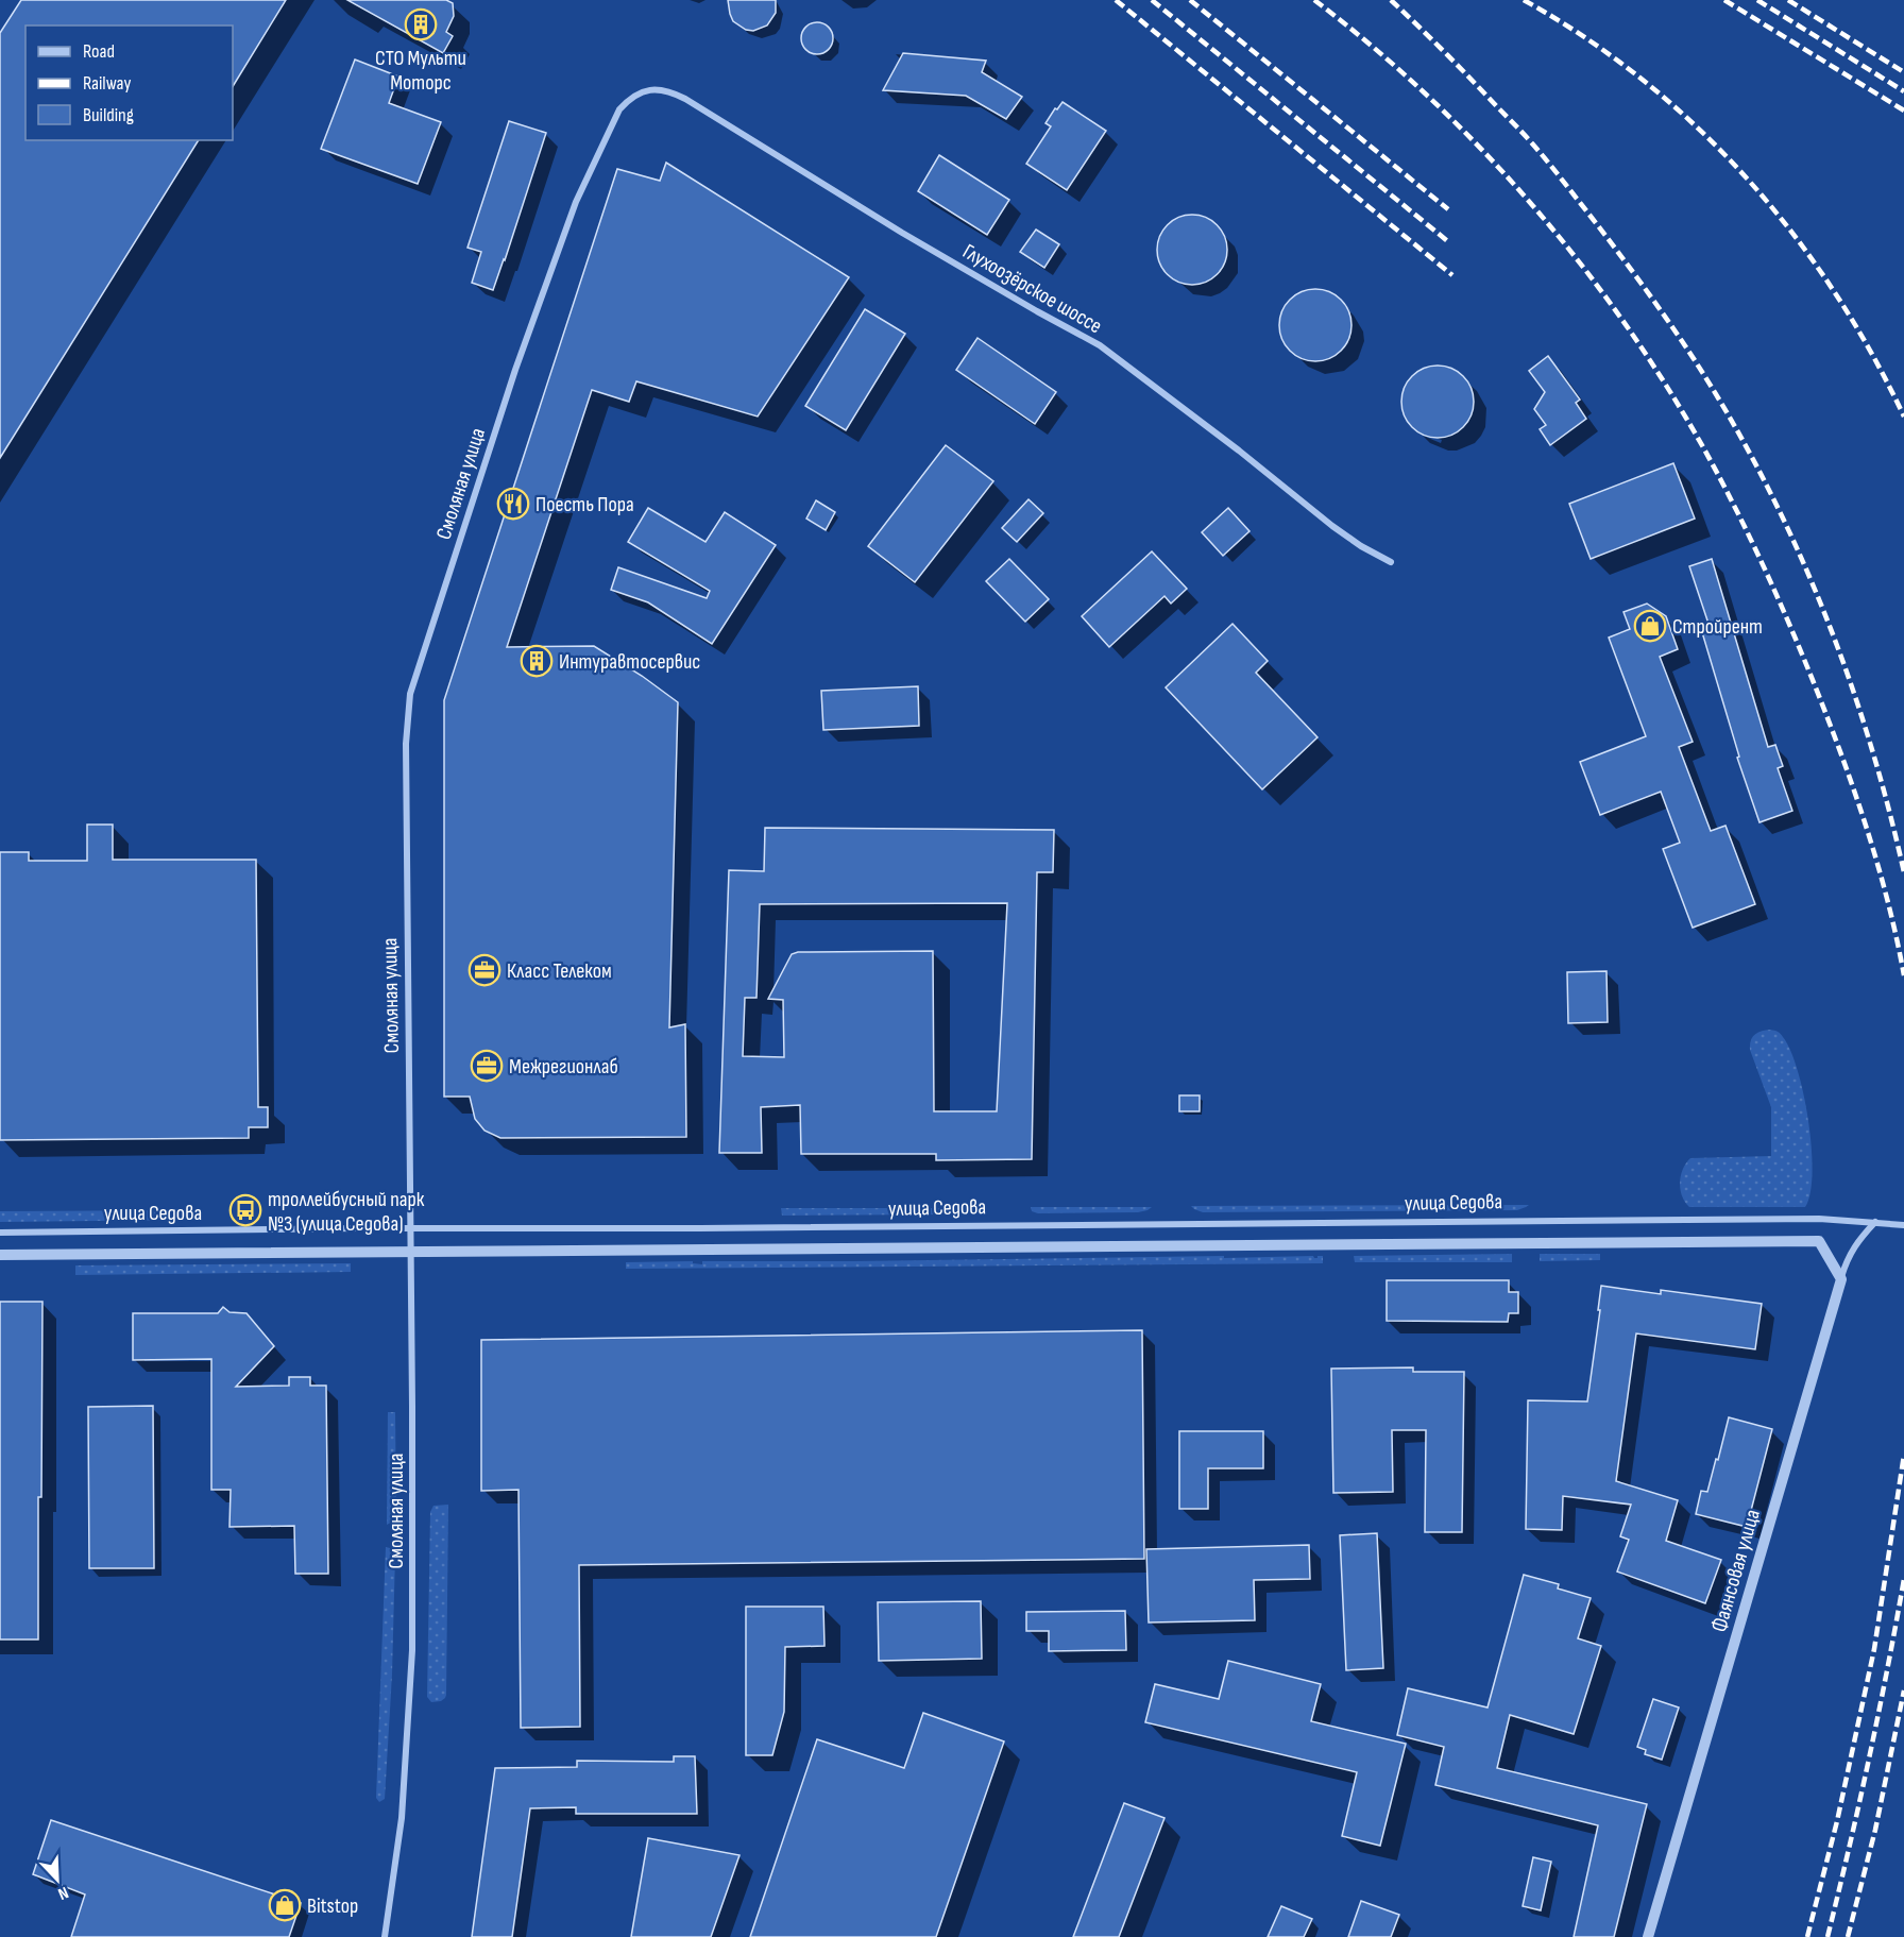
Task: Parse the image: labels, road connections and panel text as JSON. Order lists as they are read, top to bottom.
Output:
{
  "streets": {
    "street": [
      "Глухоозёрское шоссе",
      "Смоляная улица",
      "улица Седова",
      "Фаянсовая улица"
    ]
  },
  "crossings": [
    ["Глухоозёрское шоссе", "Смоляная улица"],
    ["Смоляная улица", "улица Седова"],
    ["улица Седова", "Фаянсовая улица"]
  ],
  "places": {
    "building": ["СТО Мульти Моторс", "Интуравтосервис"],
    "restaurant": ["Поесть Пора"],
    "shop": ["Стройрент", "Bitstop"],
    "office": ["Класс Телеком", "Межрегионлаб"],
    "bus stop": ["троллейбусный парк №3 (улица Седова)"]
  },
  "legend": ["Road", "Railway", "Building"],
  "north": "bottom right"
}
